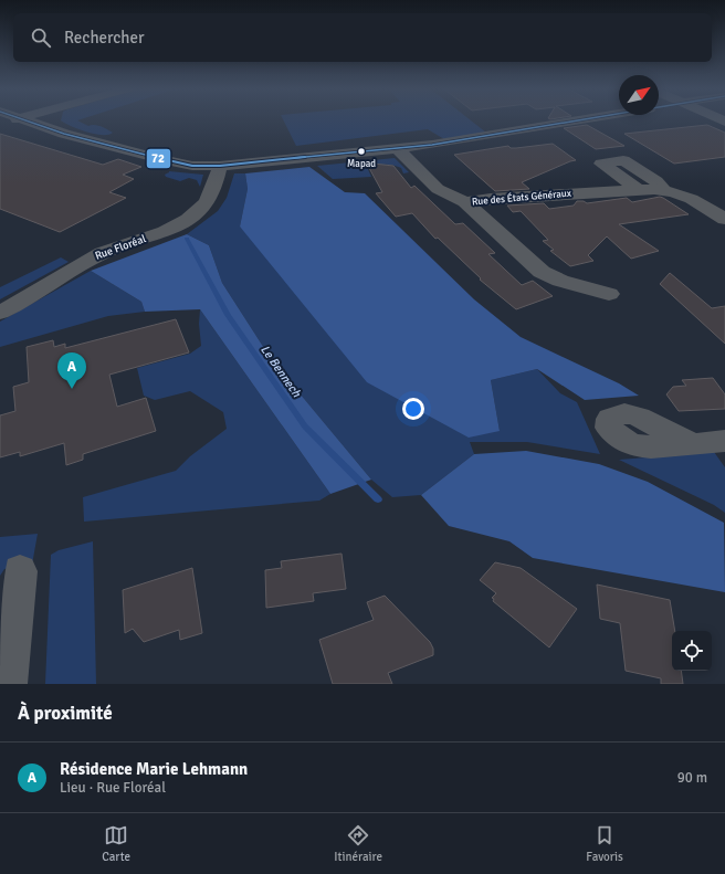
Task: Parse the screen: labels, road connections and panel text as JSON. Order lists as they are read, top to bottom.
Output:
{
  "streets": {
    "street": ["Rue des États Généraux", "Rue Floréal"]
  },
  "water": ["Le Bennech"],
  "places": ["Mapad"],
  "lines": ["transit line 72"],
  "north": "top right",
  "page": {
    "search": "Rechercher",
    "pins": "A",
    "heading": "À proximité",
    "list": [
      {
        "mark": "A",
        "name": "Résidence Marie Lehmann",
        "note": "Lieu · Rue Floréal",
        "value": "90 m"
      }
    ],
    "nav": ["Carte", "Itinéraire", "Favoris"]
  }
}
